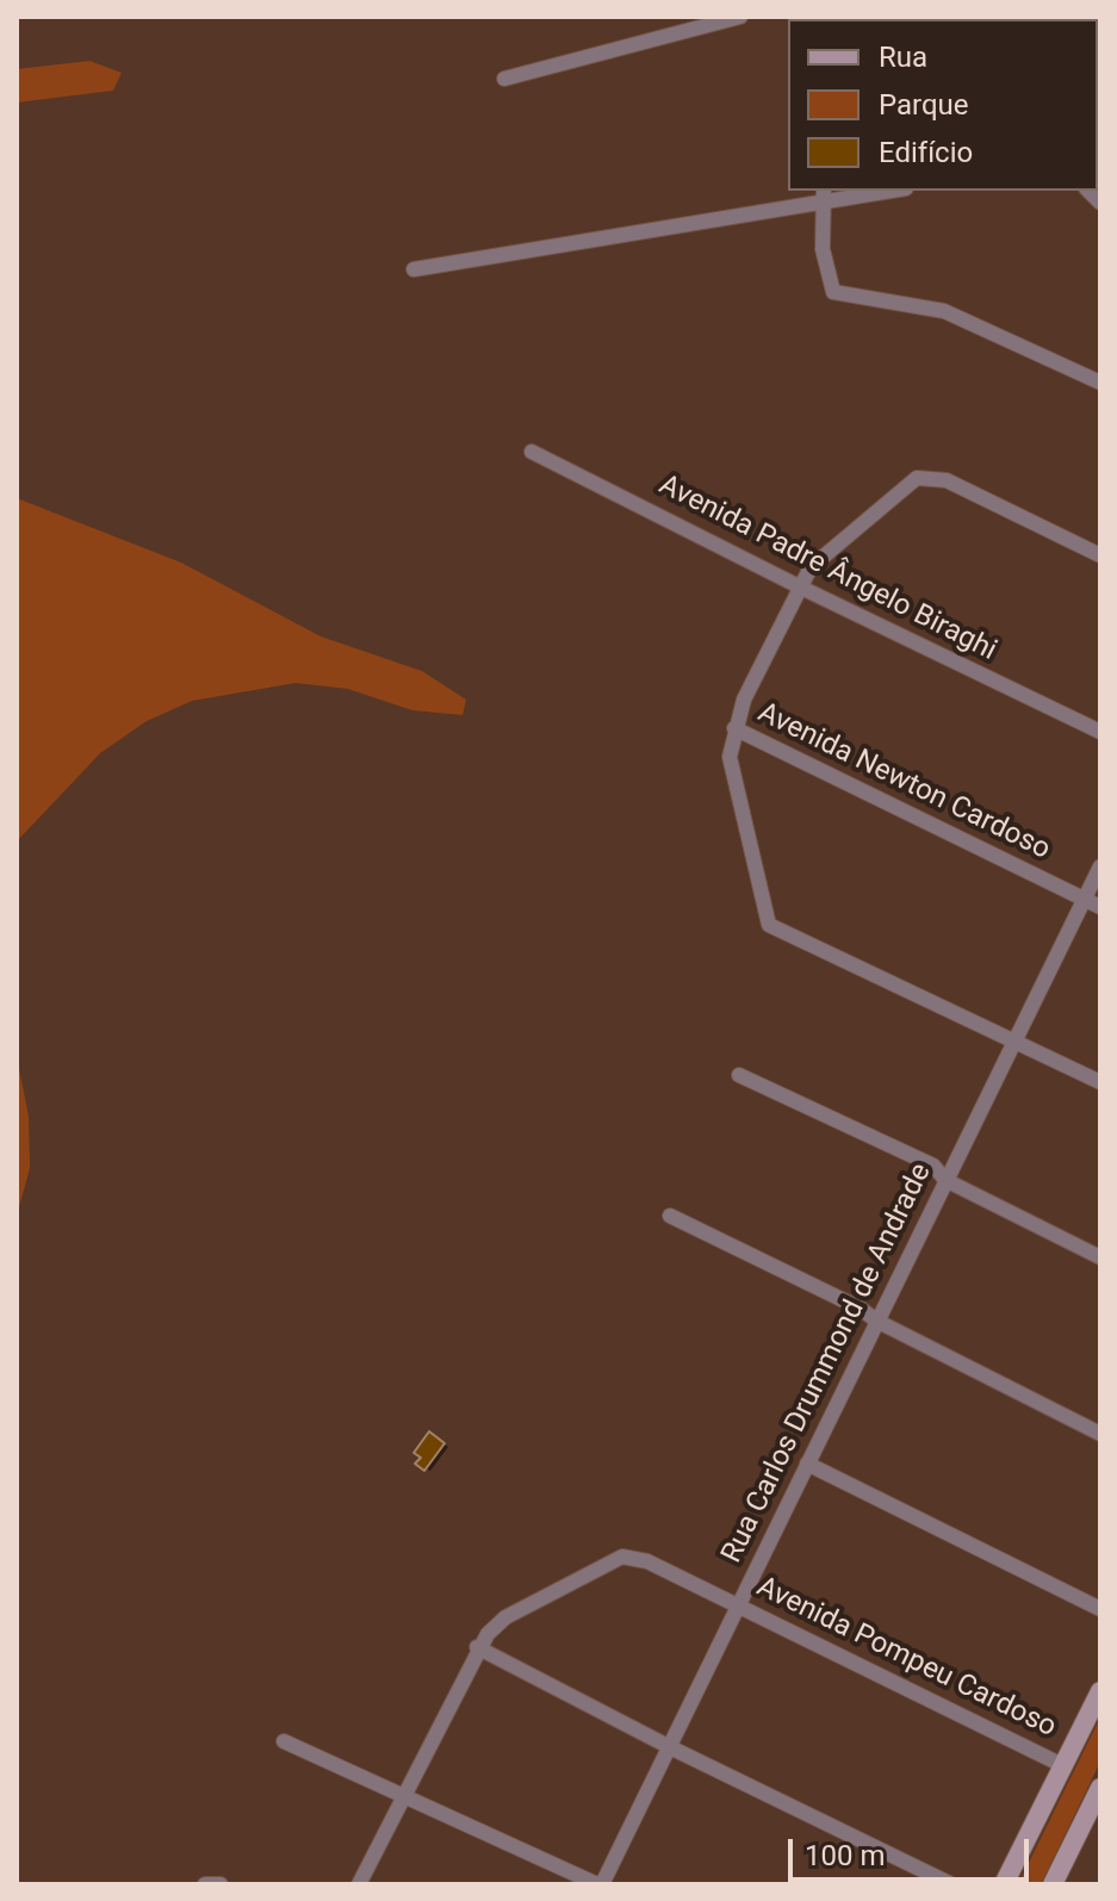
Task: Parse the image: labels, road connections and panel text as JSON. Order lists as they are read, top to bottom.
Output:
{
  "streets": {
    "street": [
      "Avenida Padre Ângelo Biraghi",
      "Avenida Newton Cardoso",
      "Rua Carlos Drummond de Andrade",
      "Avenida Pompeu Cardoso"
    ]
  },
  "crossings": [
    ["Avenida Newton Cardoso", "Rua Carlos Drummond de Andrade"],
    ["Rua Carlos Drummond de Andrade", "Avenida Pompeu Cardoso"]
  ],
  "legend": ["Rua", "Parque", "Edifício"],
  "scale_bar": "100 m"
}
